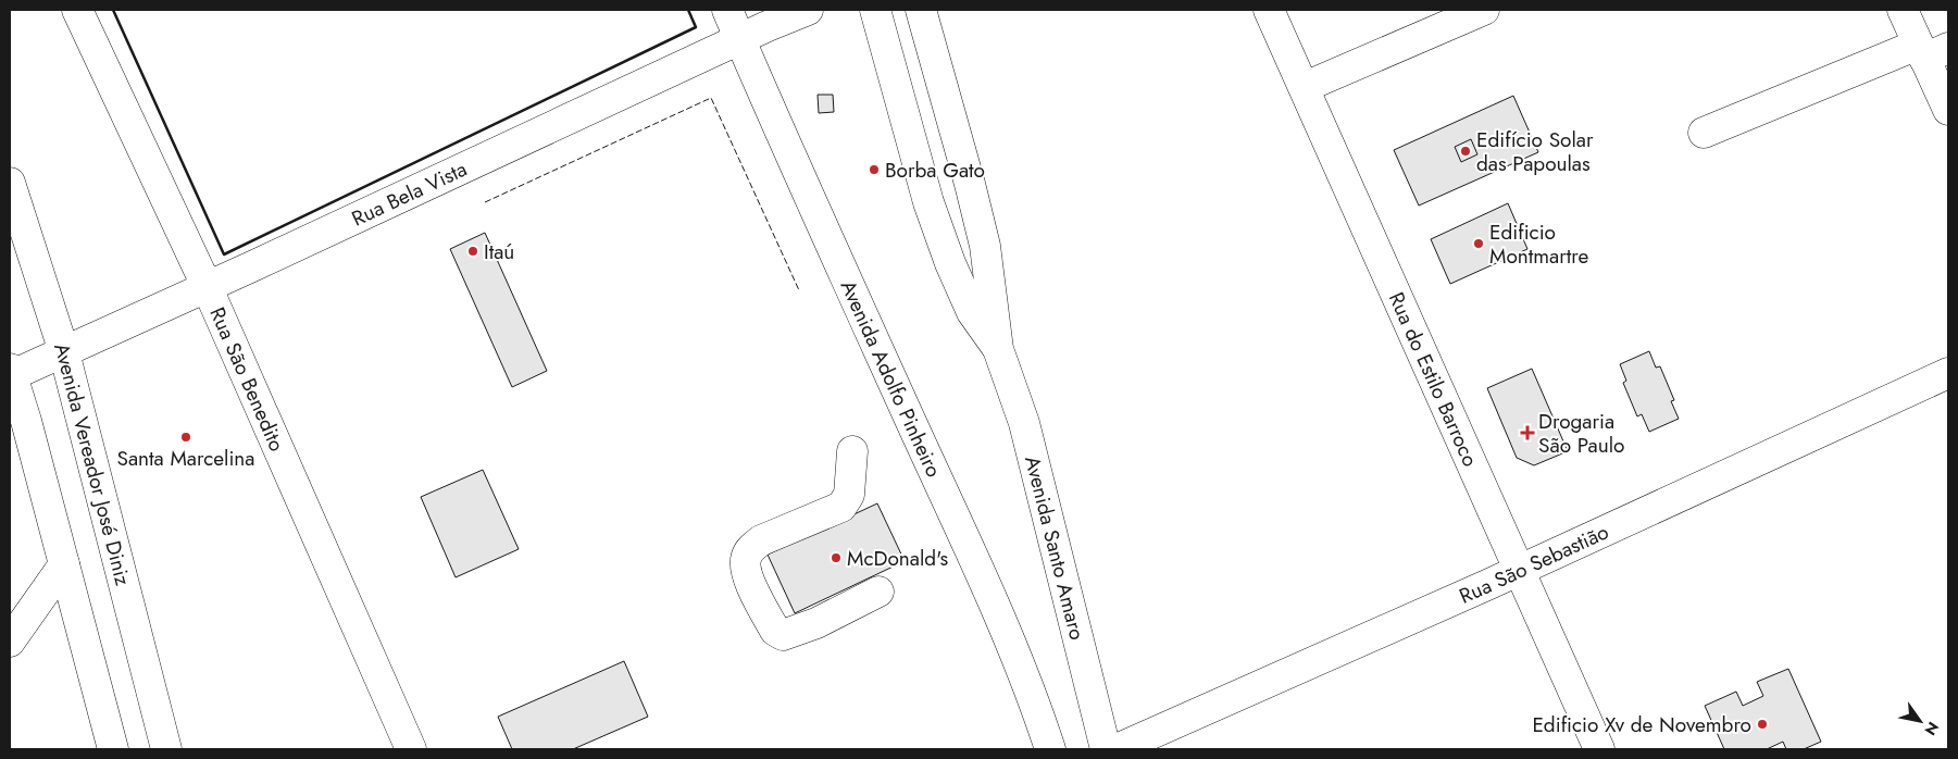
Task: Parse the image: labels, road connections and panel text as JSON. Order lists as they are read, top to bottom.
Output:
{
  "streets": {
    "street": [
      "Rua Bela Vista",
      "Rua São Benedito",
      "Avenida Adolfo Pinheiro",
      "Rua do Estilo Barroco",
      "Avenida Vereador José Diniz",
      "Avenida Santo Amaro",
      "Rua São Sebastião"
    ]
  },
  "crossings": [
    ["Rua Bela Vista", "Rua São Benedito"],
    ["Rua Bela Vista", "Avenida Adolfo Pinheiro"],
    ["Rua Bela Vista", "Avenida Vereador José Diniz"],
    ["Rua do Estilo Barroco", "Rua São Sebastião"]
  ],
  "places": {
    "other": [
      "Edifício Solar das Papoulas",
      "Borba Gato",
      "Edificio Montmartre",
      "Itaú",
      "Santa Marcelina",
      "McDonald's",
      "Edificio Xv de Novembro"
    ],
    "health": ["Drogaria São Paulo"]
  },
  "north": "bottom right"
}
